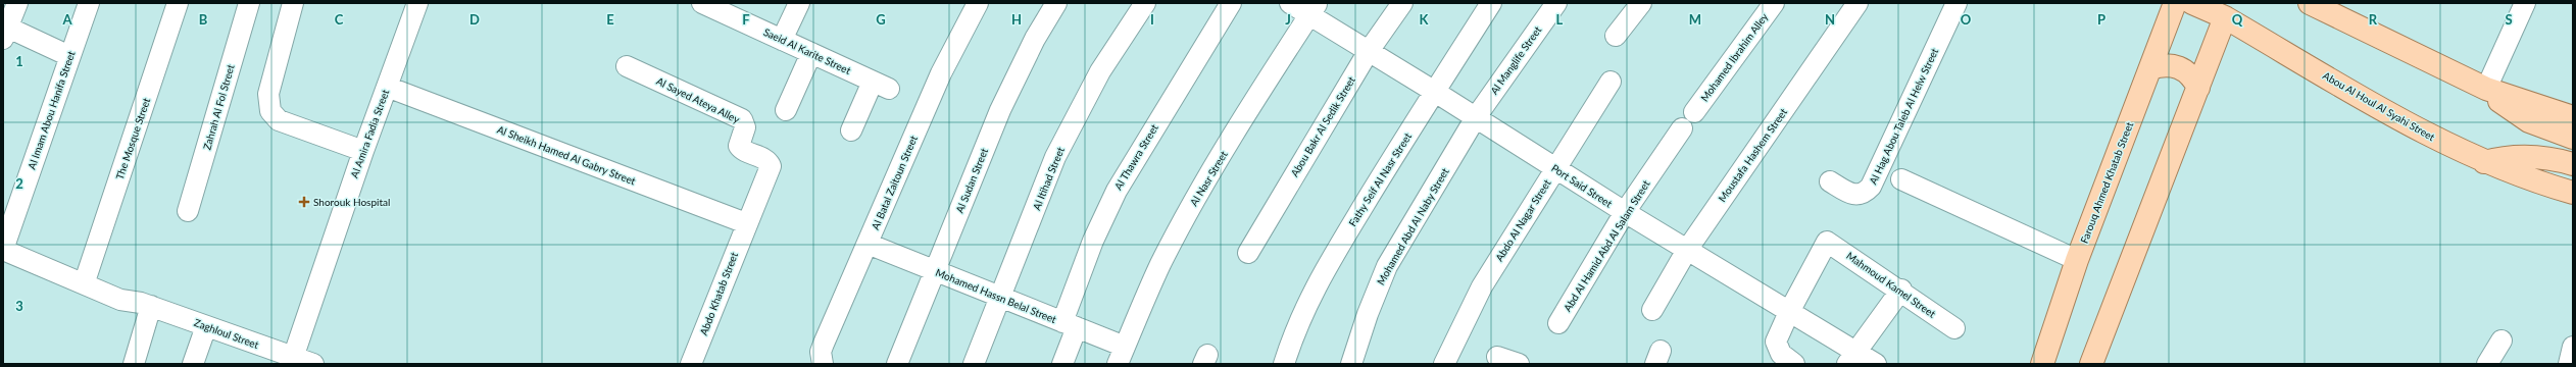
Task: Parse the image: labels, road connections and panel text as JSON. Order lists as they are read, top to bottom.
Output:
{
  "streets": {
    "main road": ["Abou Al Houl Al Syahi Street", "Farouq Ahmed Khatab Street"],
    "street": [
      "Saeid Al Karite Street",
      "Mohamed Ibrahim Alley",
      "Al Manglife Street",
      "Al Sayed Ateya Alley",
      "Zahrah Al Fol Street",
      "Al Imam Abou Hanifa Street",
      "Al Hag Abou Taleb Al Helw Street",
      "Abou Bakr Al Sedik Street",
      "Al Amira Fadia Street",
      "The Mosque Street",
      "Al Sheikh Hamed Al Gabry Street",
      "Moustafa Hashem Street",
      "Al Thawra Street",
      "Al Itihad Street",
      "Al Nasr Street",
      "Fathy Seif Al Nasr Street",
      "Al Sudan Street",
      "Al Batal Zaitoun Street",
      "Port Said Street",
      "Abdo Al Nagar Street",
      "Mohamed Abd Al Naby Street",
      "Abd Al Hamid Abd Al Salam Street",
      "Mahmoud Kamel Street",
      "Abdo Khatab Street",
      "Mohamed Hassn Belal Street",
      "Zaghloul Street"
    ]
  },
  "crossings": [
    ["Al Manglife Street", "Port Said Street"],
    ["Al Manglife Street", "Mohamed Abd Al Naby Street"],
    ["Al Sayed Ateya Alley", "Al Sheikh Hamed Al Gabry Street"],
    ["Al Sayed Ateya Alley", "Abdo Khatab Street"],
    ["Al Imam Abou Hanifa Street", "Zaghloul Street"],
    ["Abou Bakr Al Sedik Street", "Port Said Street"],
    ["Al Amira Fadia Street", "Al Sheikh Hamed Al Gabry Street"],
    ["Al Amira Fadia Street", "Zaghloul Street"],
    ["The Mosque Street", "Zaghloul Street"],
    ["Al Sheikh Hamed Al Gabry Street", "Abdo Khatab Street"],
    ["Moustafa Hashem Street", "Port Said Street"],
    ["Al Thawra Street", "Mohamed Hassn Belal Street"],
    ["Al Itihad Street", "Mohamed Hassn Belal Street"],
    ["Al Nasr Street", "Port Said Street"],
    ["Al Nasr Street", "Mohamed Hassn Belal Street"],
    ["Fathy Seif Al Nasr Street", "Port Said Street"],
    ["Al Sudan Street", "Mohamed Hassn Belal Street"],
    ["Al Batal Zaitoun Street", "Mohamed Hassn Belal Street"],
    ["Port Said Street", "Abdo Al Nagar Street"],
    ["Port Said Street", "Mohamed Abd Al Naby Street"],
    ["Port Said Street", "Abd Al Hamid Abd Al Salam Street"],
    ["Port Said Street", "Mahmoud Kamel Street"]
  ],
  "places": {
    "health": ["Shorouk Hospital"]
  },
  "grid": {
    "columns": [
      "A",
      "B",
      "C",
      "D",
      "E",
      "F",
      "G",
      "H",
      "I",
      "J",
      "K",
      "L",
      "M",
      "N",
      "O",
      "P",
      "Q",
      "R",
      "S"
    ],
    "rows": ["1", "2", "3"]
  }
}
